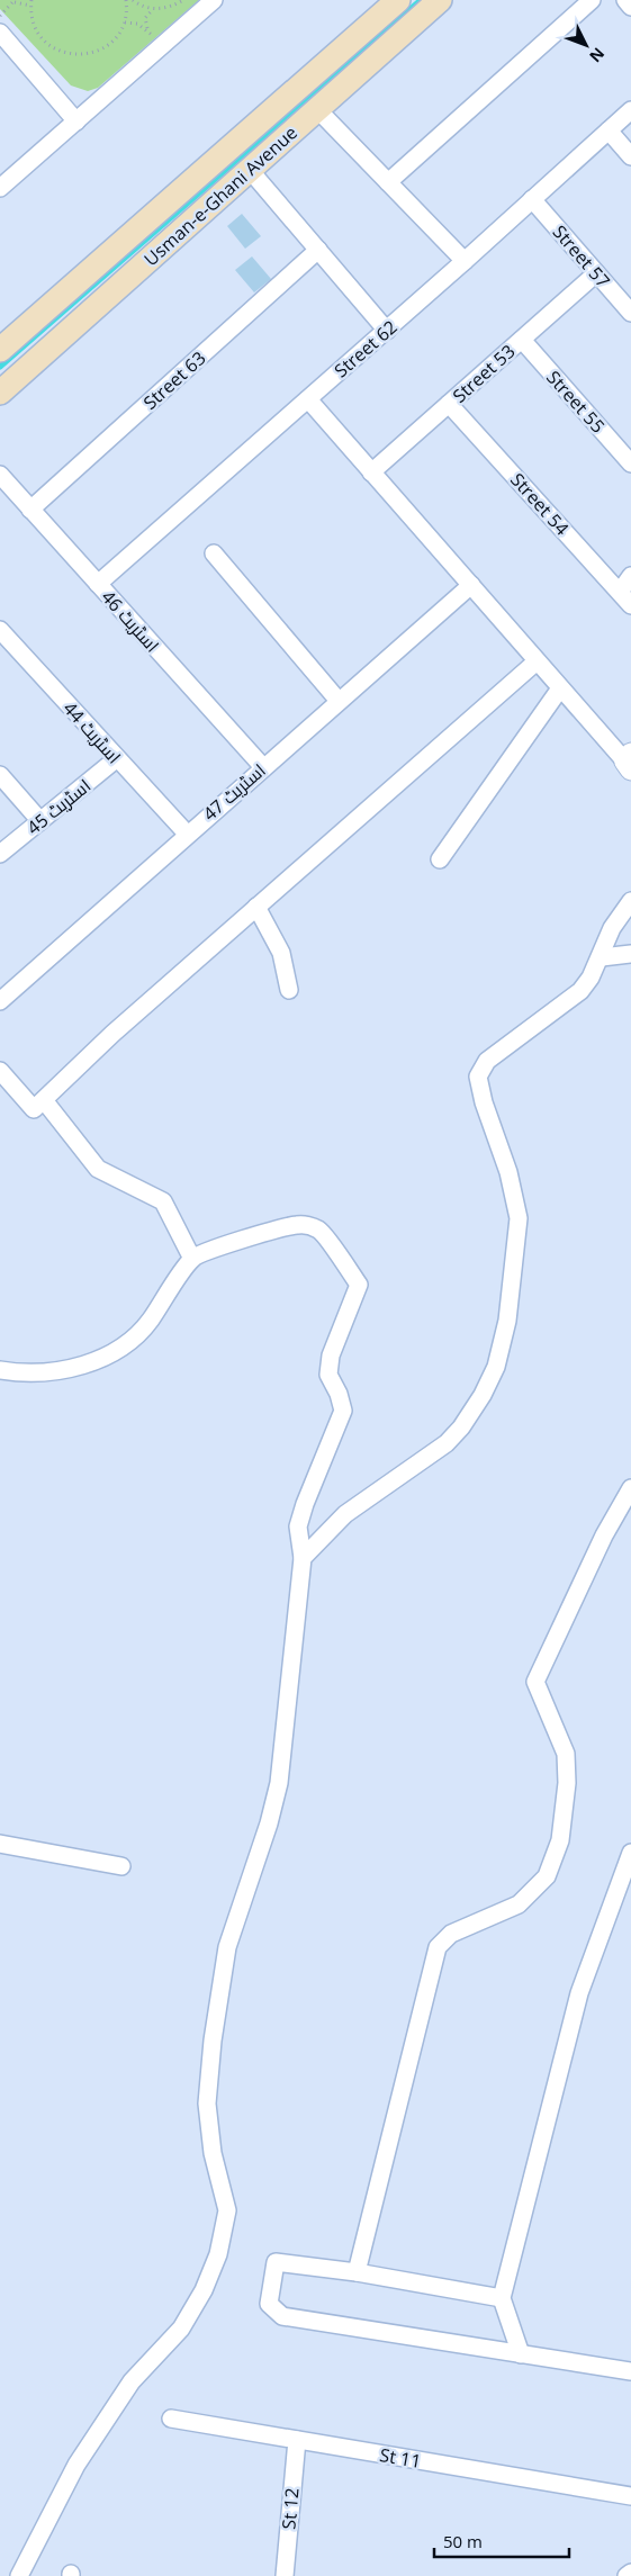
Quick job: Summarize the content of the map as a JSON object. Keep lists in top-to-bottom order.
{
  "streets": {
    "main road": ["Usman-e-Ghani Avenue"],
    "street": [
      "Street 57",
      "Street 62",
      "Street 53",
      "Street 63",
      "Street 55",
      "Street 54",
      "اسٹریٹ 46",
      "اسٹریٹ 44",
      "اسٹریٹ 47",
      "اسٹریٹ 45",
      "St 11",
      "St 12"
    ]
  },
  "crossings": [
    ["Street 57", "Street 62"],
    ["Street 57", "Street 53"],
    ["Street 62", "اسٹریٹ 46"],
    ["Street 53", "Street 55"],
    ["Street 53", "Street 54"],
    ["Street 63", "اسٹریٹ 46"],
    ["اسٹریٹ 46", "اسٹریٹ 47"],
    ["اسٹریٹ 44", "اسٹریٹ 47"],
    ["اسٹریٹ 44", "اسٹریٹ 45"],
    ["St 11", "St 12"]
  ],
  "scale_bar": "50 m",
  "north": "bottom right"
}
